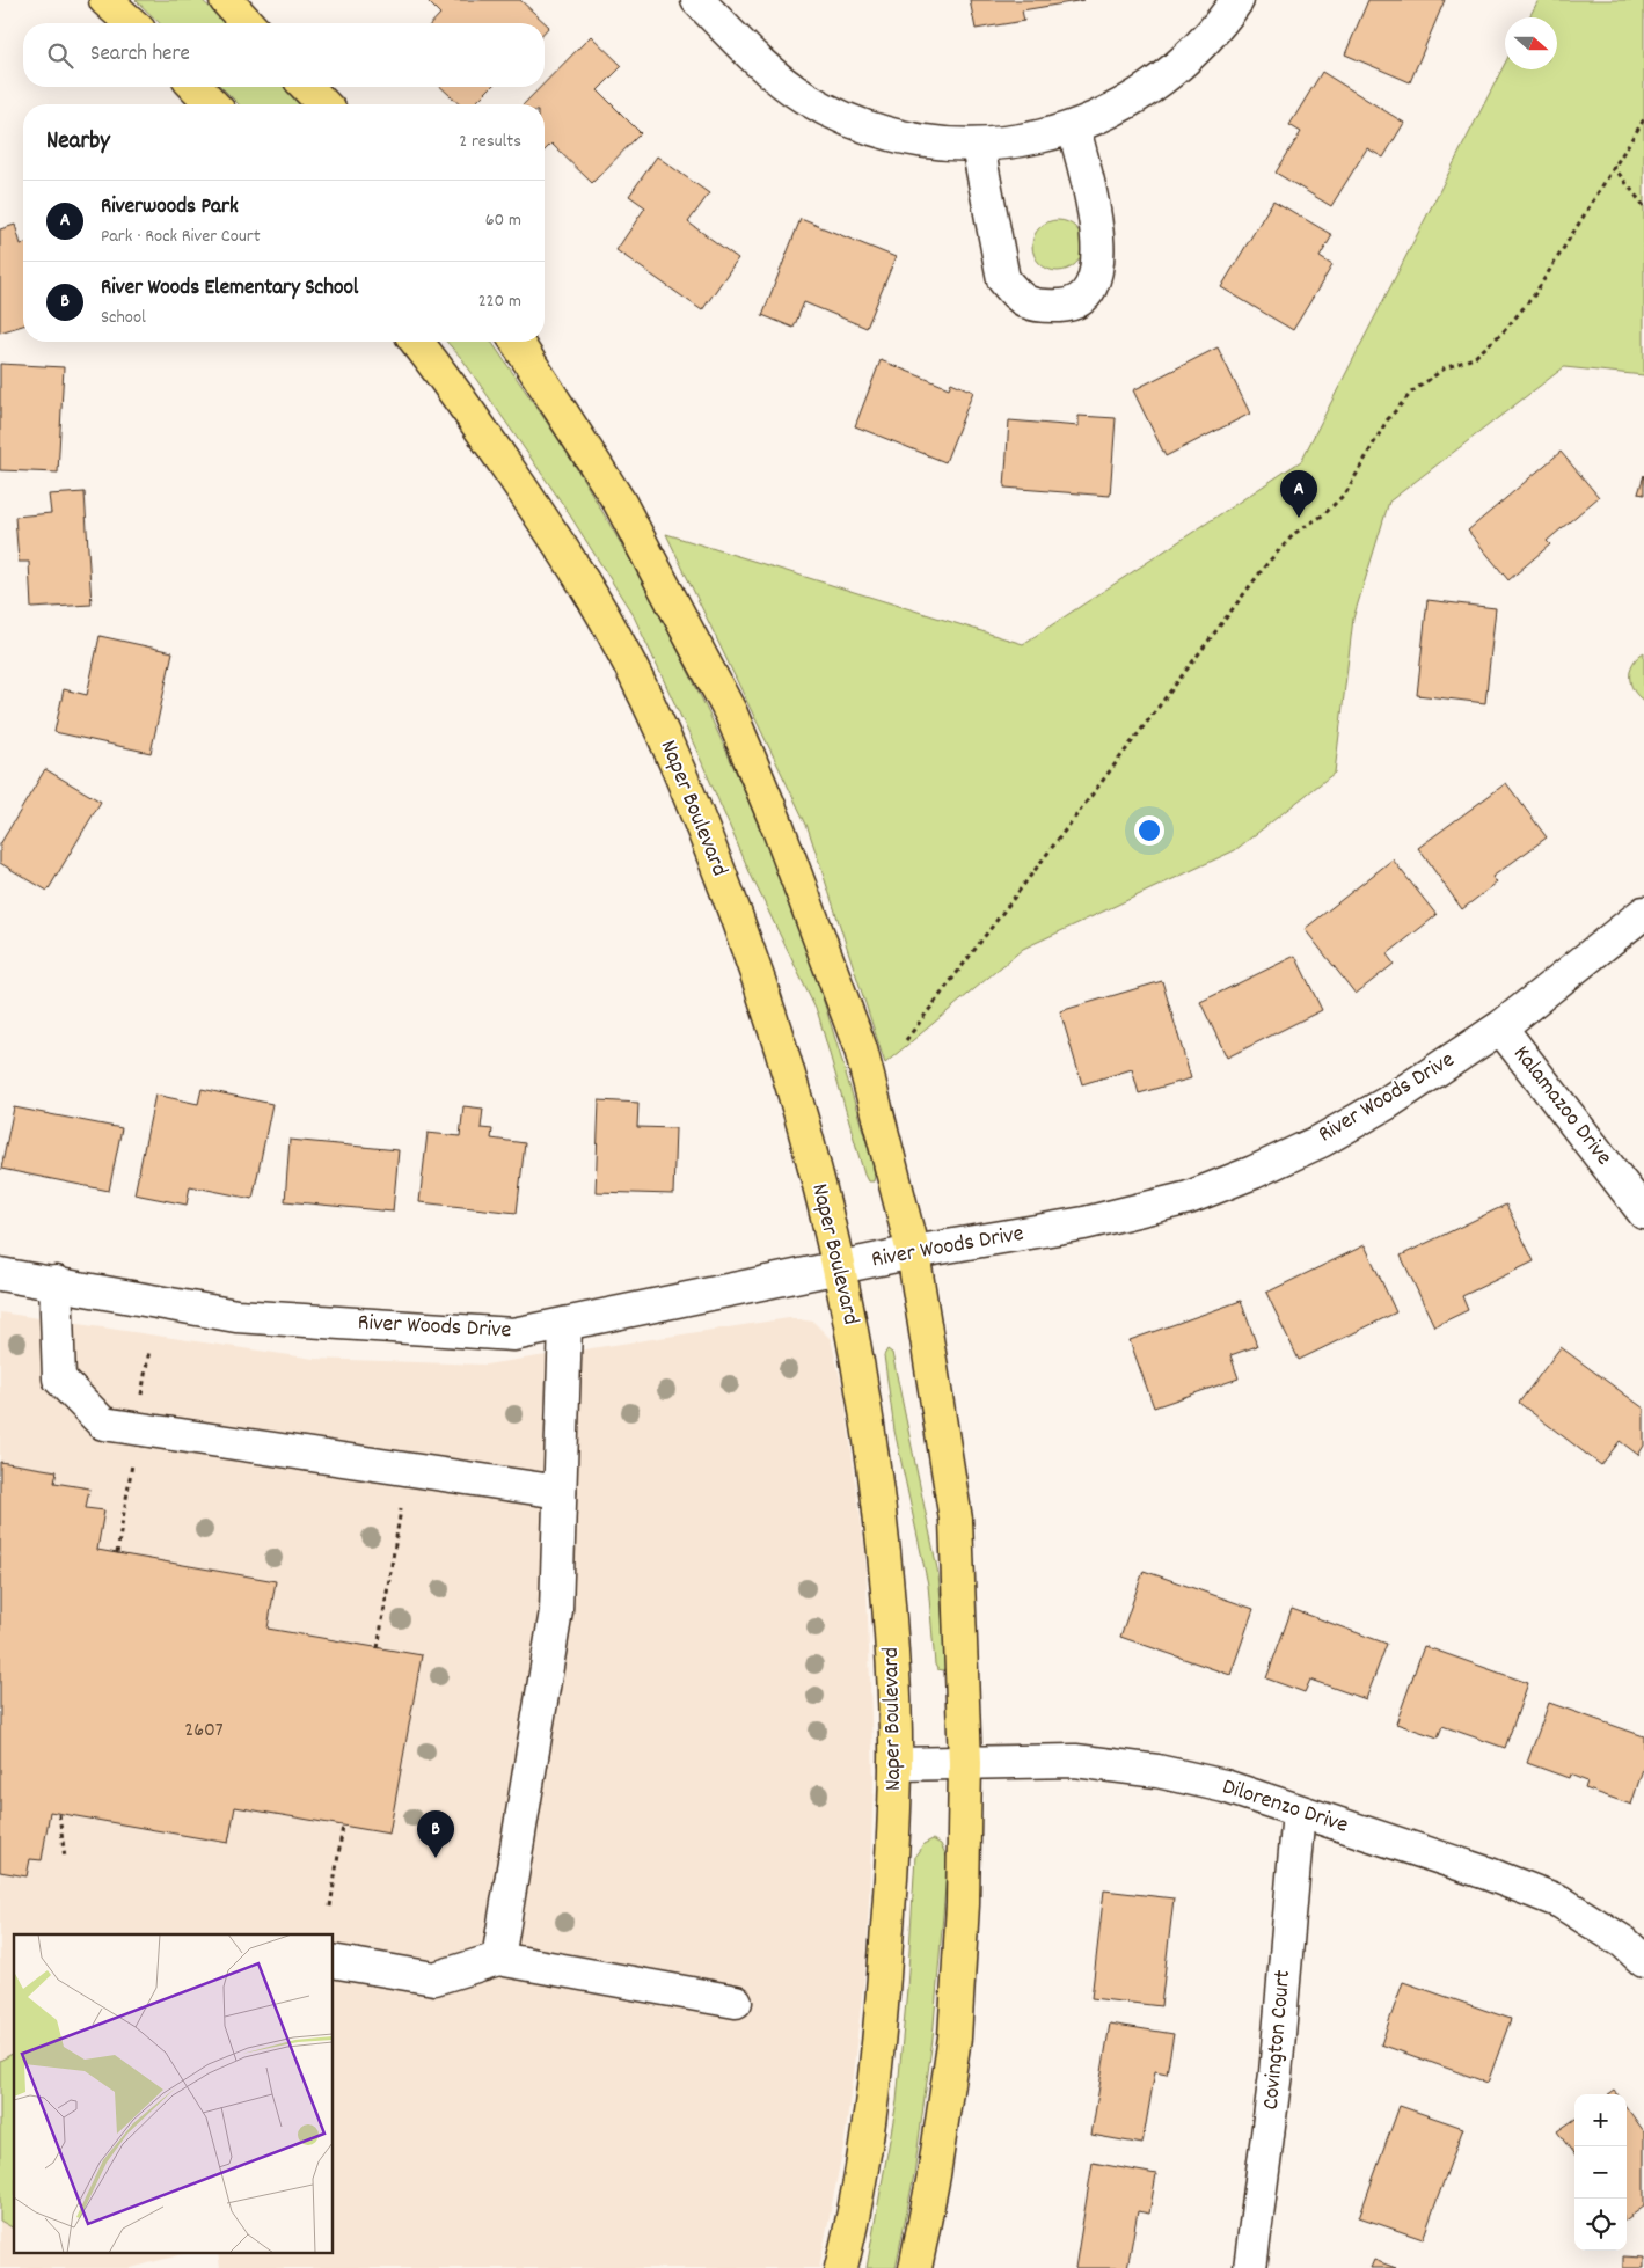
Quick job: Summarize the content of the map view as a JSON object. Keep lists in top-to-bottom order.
{
  "streets": {
    "main road": ["Naper Boulevard"],
    "street": [
      "River Woods Drive",
      "Kalamazoo Drive",
      "Dilorenzo Drive",
      "Covington Court"
    ]
  },
  "crossings": [
    ["Naper Boulevard", "River Woods Drive"],
    ["Naper Boulevard", "Dilorenzo Drive"],
    ["River Woods Drive", "Kalamazoo Drive"],
    ["Dilorenzo Drive", "Covington Court"]
  ],
  "house_numbers": ["2607"],
  "north": "right",
  "page": {
    "search": "Search here",
    "heading": ["Nearby", "2 results"],
    "list": [
      {
        "mark": "A",
        "name": "Riverwoods Park",
        "note": "Park · Rock River Court",
        "value": "60 m"
      },
      {
        "mark": "B",
        "name": "River Woods Elementary School",
        "note": "School",
        "value": "220 m"
      }
    ],
    "pins": ["A", "B"],
    "map_buttons": ["+", "−"]
  }
}
